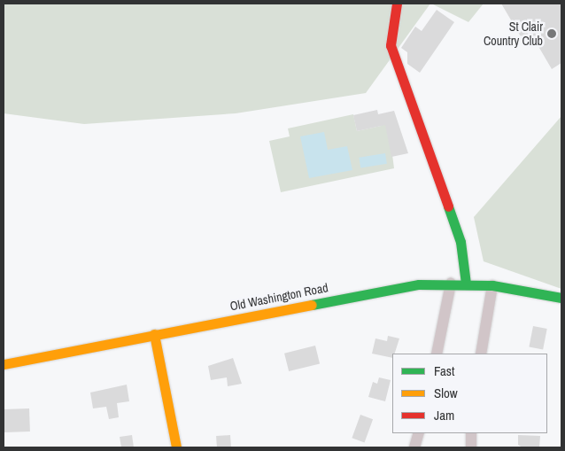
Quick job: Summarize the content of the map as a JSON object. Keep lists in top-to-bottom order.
{
  "streets": {
    "street": ["Old Washington Road"]
  },
  "places": ["St Clair Country Club"],
  "legend": ["Fast", "Slow", "Jam"]
}
